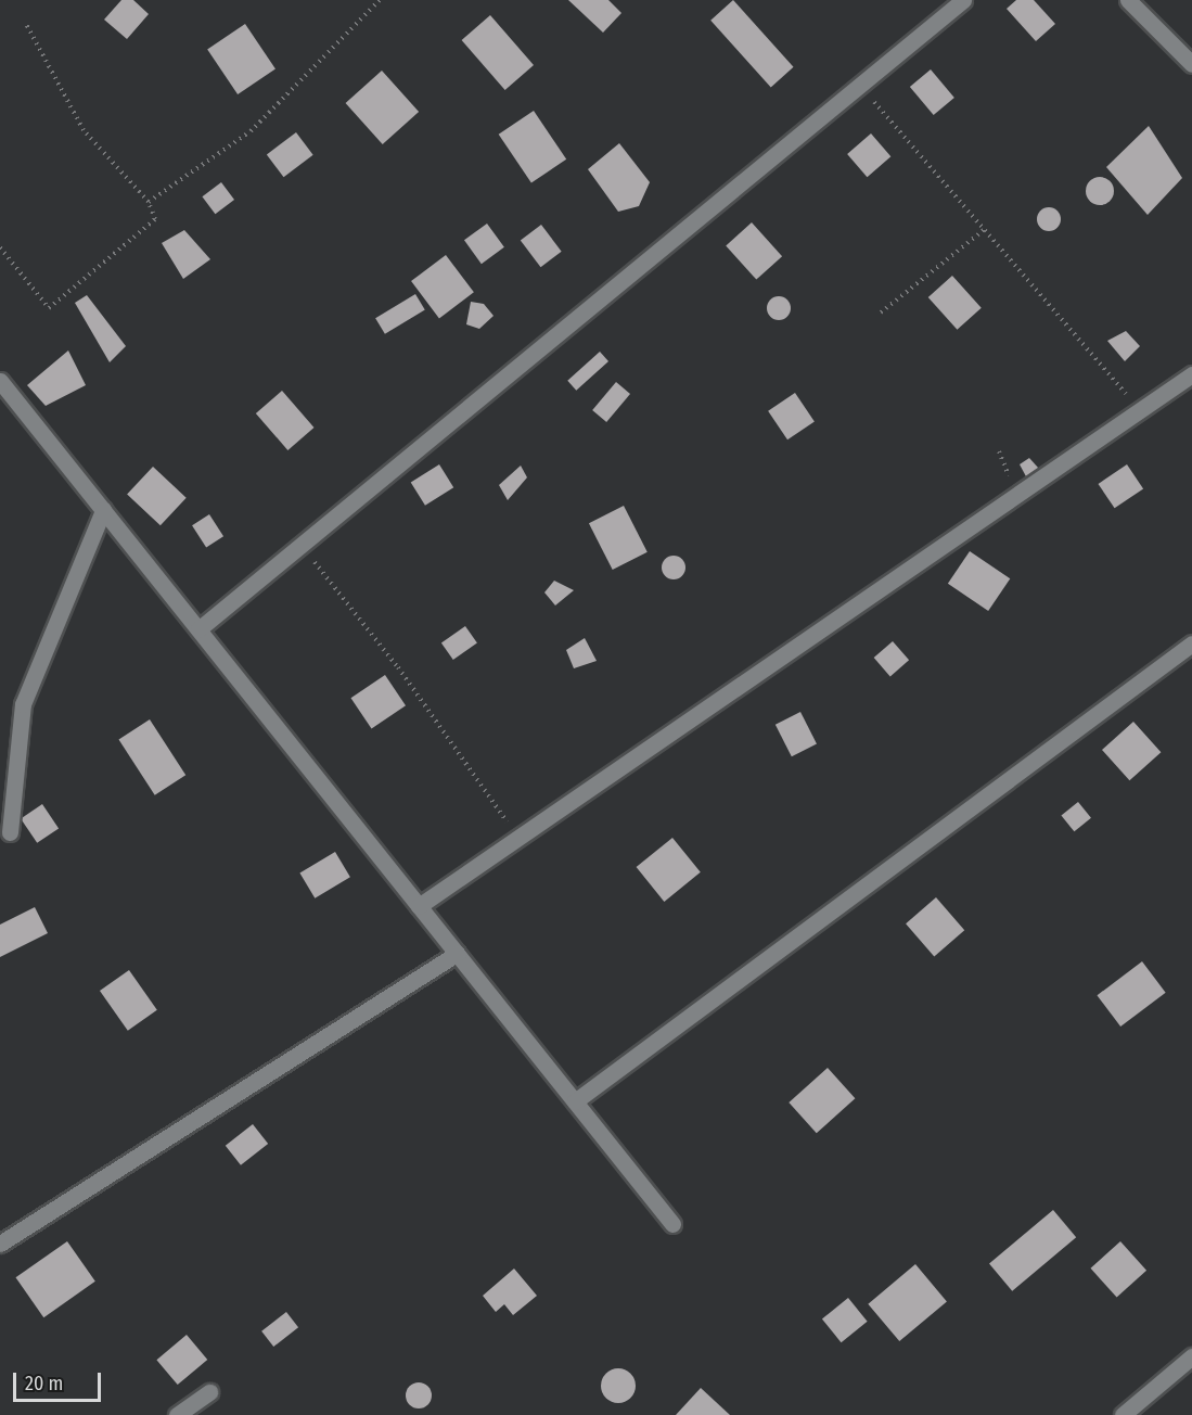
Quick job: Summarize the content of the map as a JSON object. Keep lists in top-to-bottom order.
{
  "scale_bar": "20 m"
}
